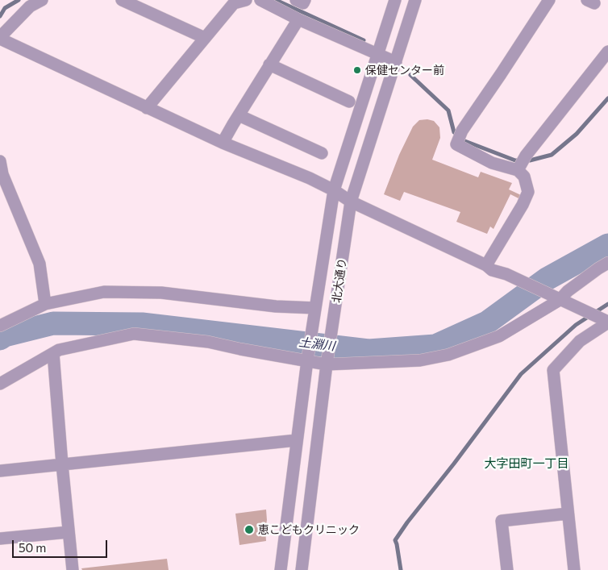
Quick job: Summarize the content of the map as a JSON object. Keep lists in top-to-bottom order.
{
  "streets": {
    "street": ["北大通り"]
  },
  "districts": ["大字田町一丁目"],
  "water": ["土淵川"],
  "places": ["保健センター前", "恵こどもクリニック"],
  "scale_bar": "50 m"
}
